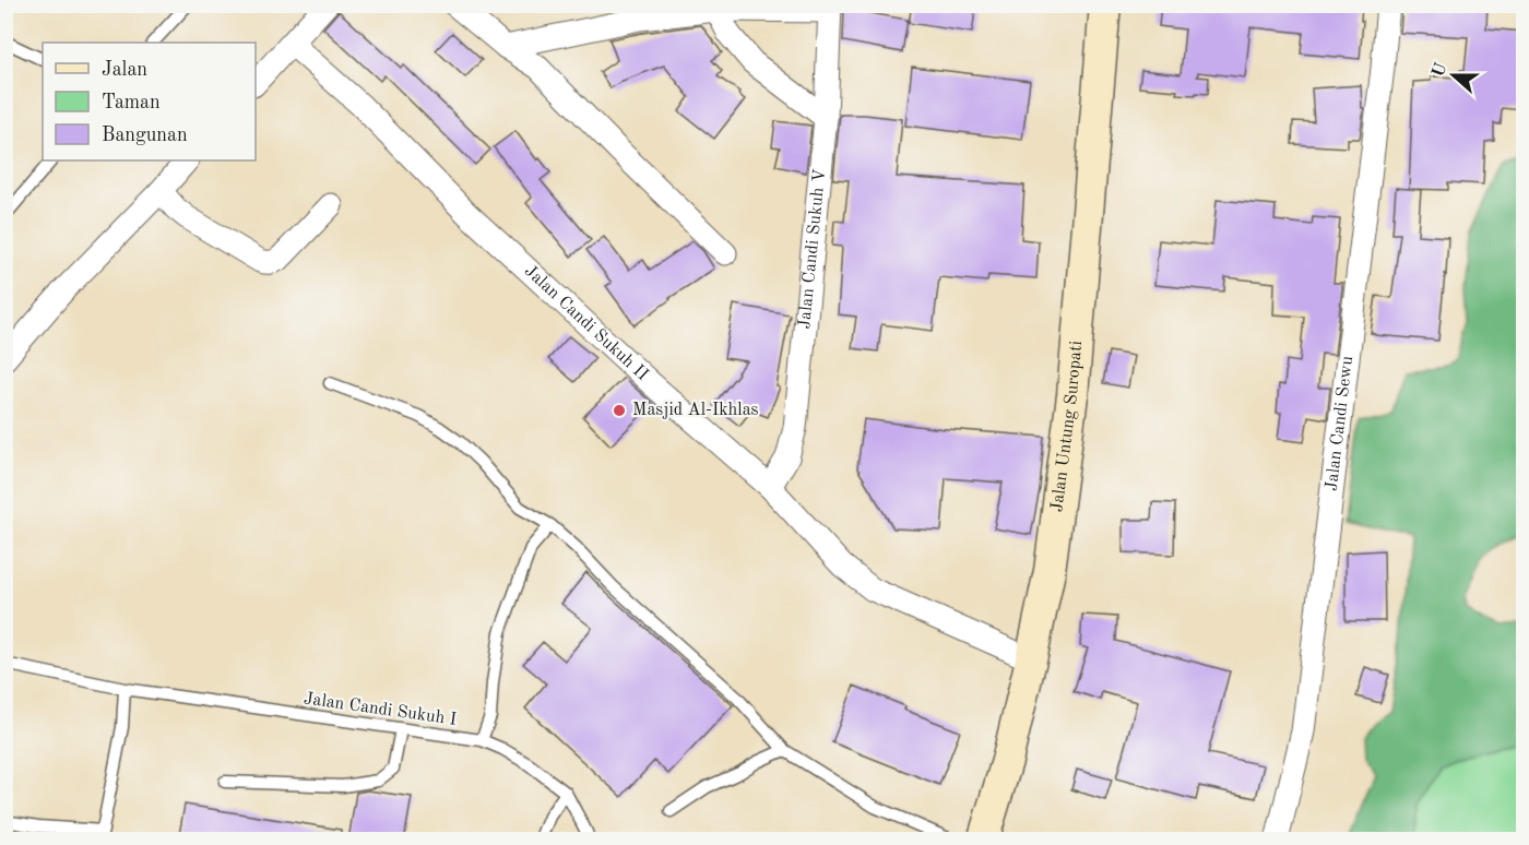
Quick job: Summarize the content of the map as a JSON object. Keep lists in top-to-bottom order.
{
  "streets": {
    "main road": ["Jalan Untung Suropati"],
    "street": ["Jalan Candi Sukuh V", "Jalan Candi Sukuh II", "Jalan Candi Sewu"],
    "lane": ["Jalan Candi Sukuh I"]
  },
  "crossings": [
    ["Jalan Candi Sukuh V", "Jalan Candi Sukuh II"],
    ["Jalan Candi Sukuh II", "Jalan Untung Suropati"]
  ],
  "places": ["Masjid Al-Ikhlas"],
  "legend": ["Jalan", "Taman", "Bangunan"],
  "north": "left"
}
